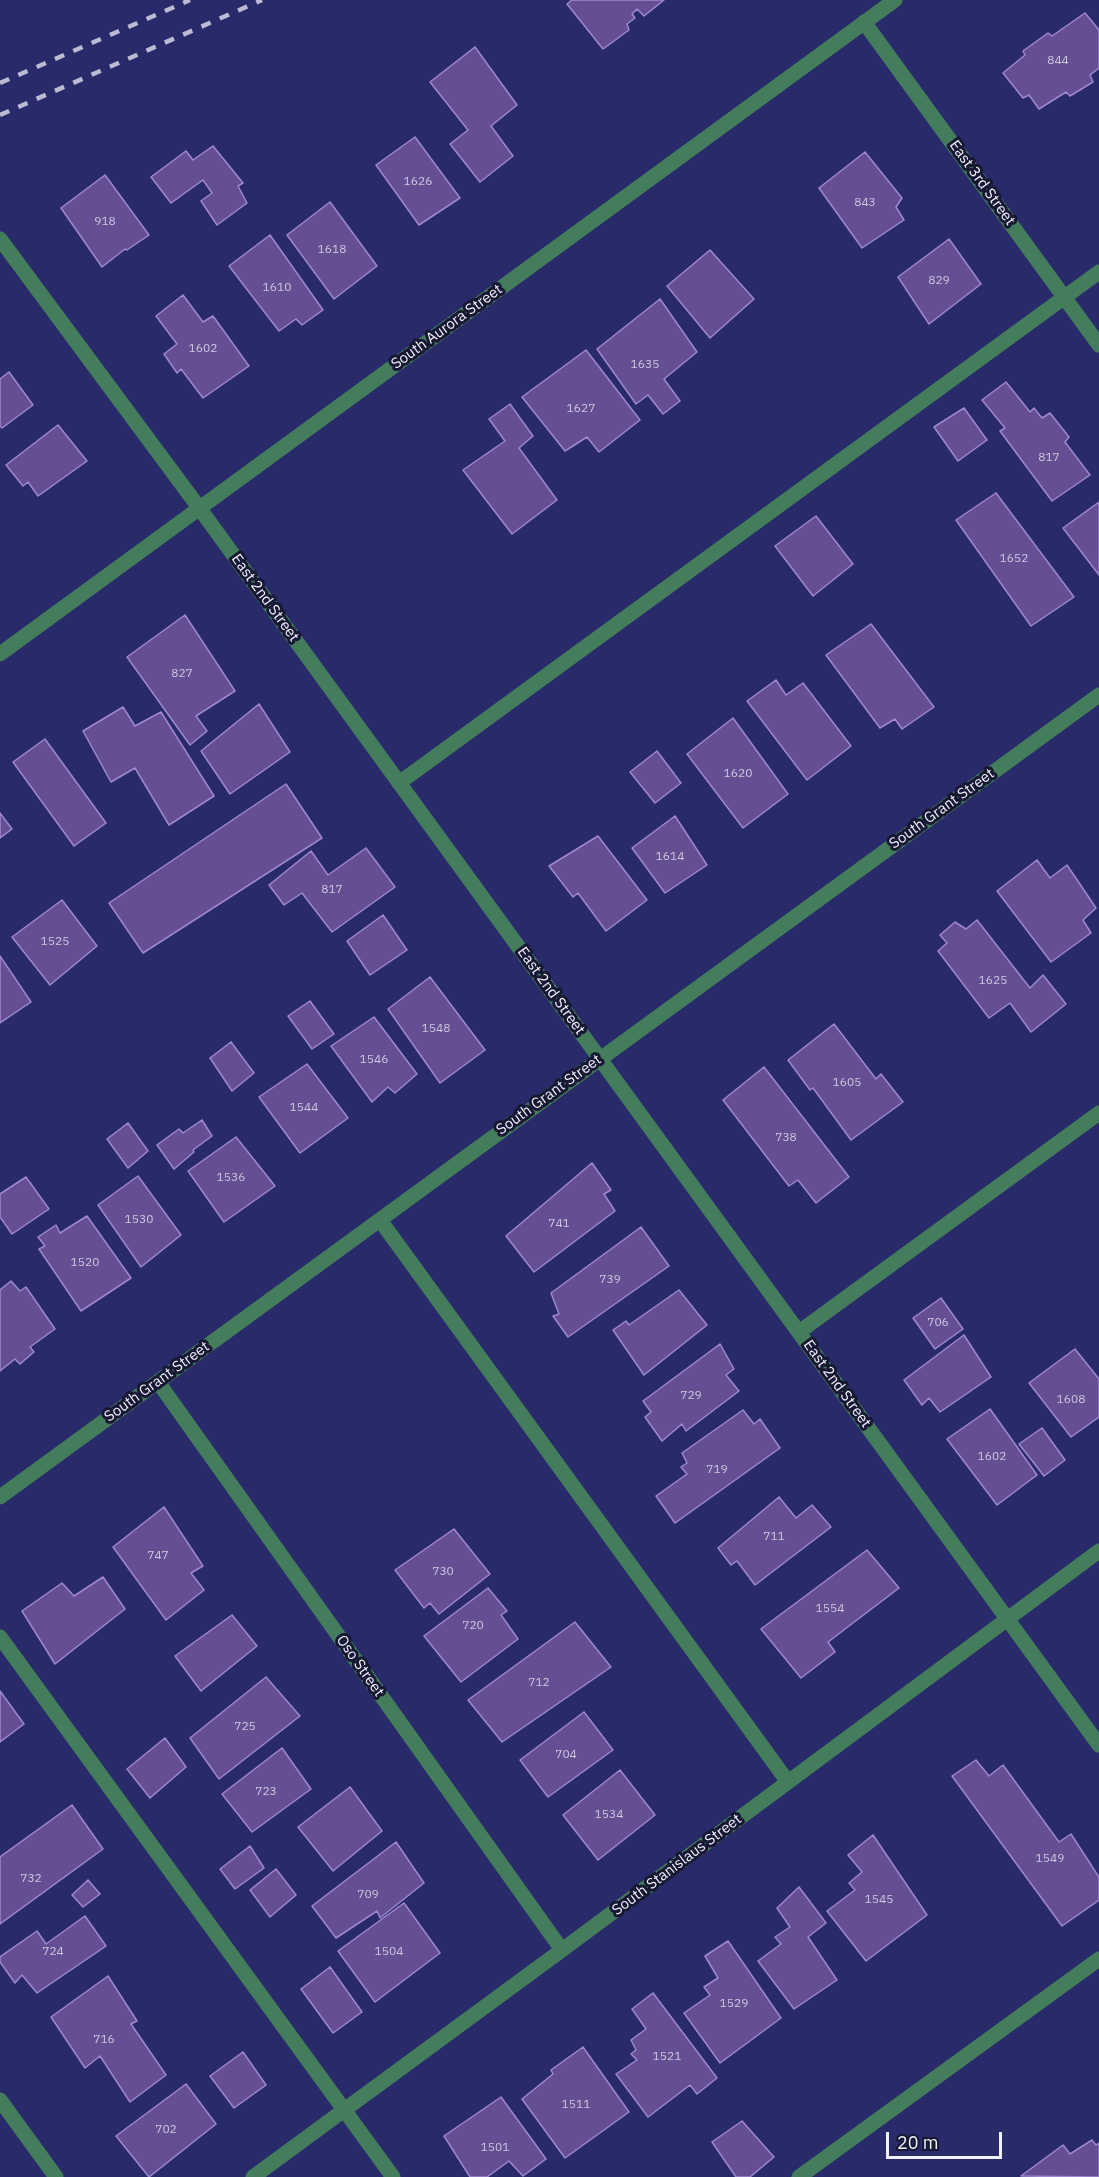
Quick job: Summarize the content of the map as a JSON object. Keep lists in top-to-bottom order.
{
  "streets": {
    "street": [
      "East 3rd Street",
      "South Aurora Street",
      "East 2nd Street",
      "South Grant Street",
      "Oso Street",
      "South Stanislaus Street"
    ]
  },
  "crossings": [
    ["East 3rd Street", "South Aurora Street"],
    ["South Aurora Street", "East 2nd Street"],
    ["East 2nd Street", "South Grant Street"],
    ["East 2nd Street", "South Stanislaus Street"],
    ["South Grant Street", "Oso Street"],
    ["Oso Street", "South Stanislaus Street"]
  ],
  "house_numbers": [
    "844",
    "1626",
    "843",
    "918",
    "1618",
    "829",
    "1610",
    "1602",
    "1635",
    "1627",
    "817",
    "1652",
    "827",
    "1620",
    "1614",
    "817",
    "1525",
    "1625",
    "1548",
    "1546",
    "1605",
    "1544",
    "738",
    "1536",
    "1530",
    "741",
    "1520",
    "739",
    "706",
    "729",
    "1608",
    "1602",
    "719",
    "711",
    "747",
    "730",
    "1554",
    "720",
    "712",
    "725",
    "704",
    "723",
    "1534",
    "1549",
    "732",
    "709",
    "1545",
    "724",
    "1504",
    "1529",
    "716",
    "1521",
    "1511",
    "702",
    "1501"
  ],
  "scale_bar": "20 m"
}
